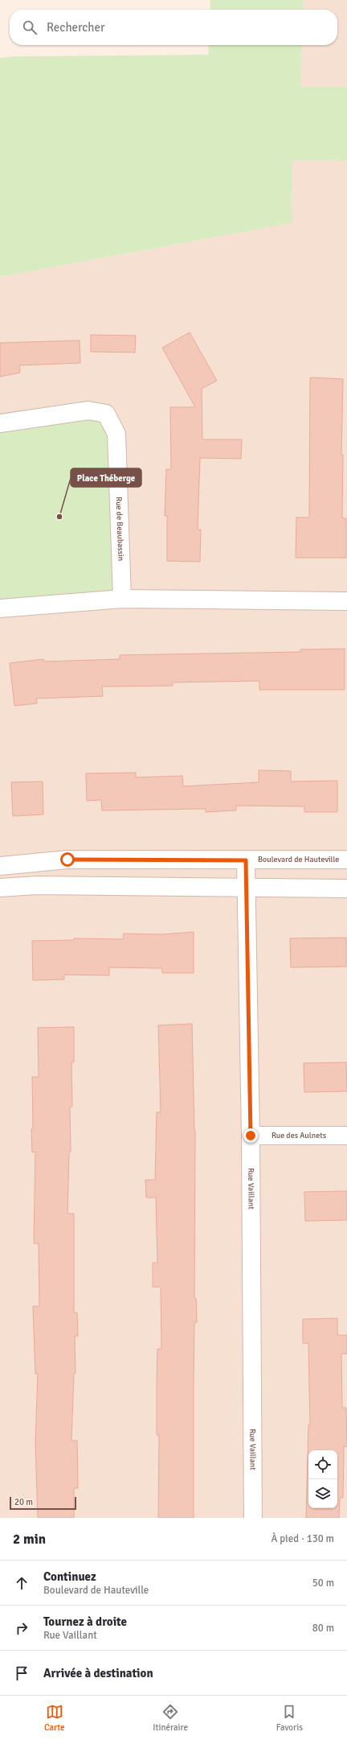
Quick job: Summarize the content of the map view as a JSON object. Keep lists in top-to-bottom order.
{
  "streets": {
    "street": [
      "Rue de Beaubassin",
      "Boulevard de Hauteville",
      "Rue des Aulnets",
      "Rue Vaillant"
    ]
  },
  "crossings": [
    ["Boulevard de Hauteville", "Rue Vaillant"],
    ["Rue des Aulnets", "Rue Vaillant"]
  ],
  "places": ["Place Théberge"],
  "scale_bar": "20 m",
  "page": {
    "search": "Rechercher",
    "scale": "20 m",
    "heading": ["2 min", "À pied · 130 m"],
    "list": [
      ["Continuez", "Boulevard de Hauteville", "50 m"],
      ["Tournez à droite", "Rue Vaillant", "80 m"],
      "Arrivée à destination"
    ],
    "nav": ["Carte", "Itinéraire", "Favoris"]
  }
}
